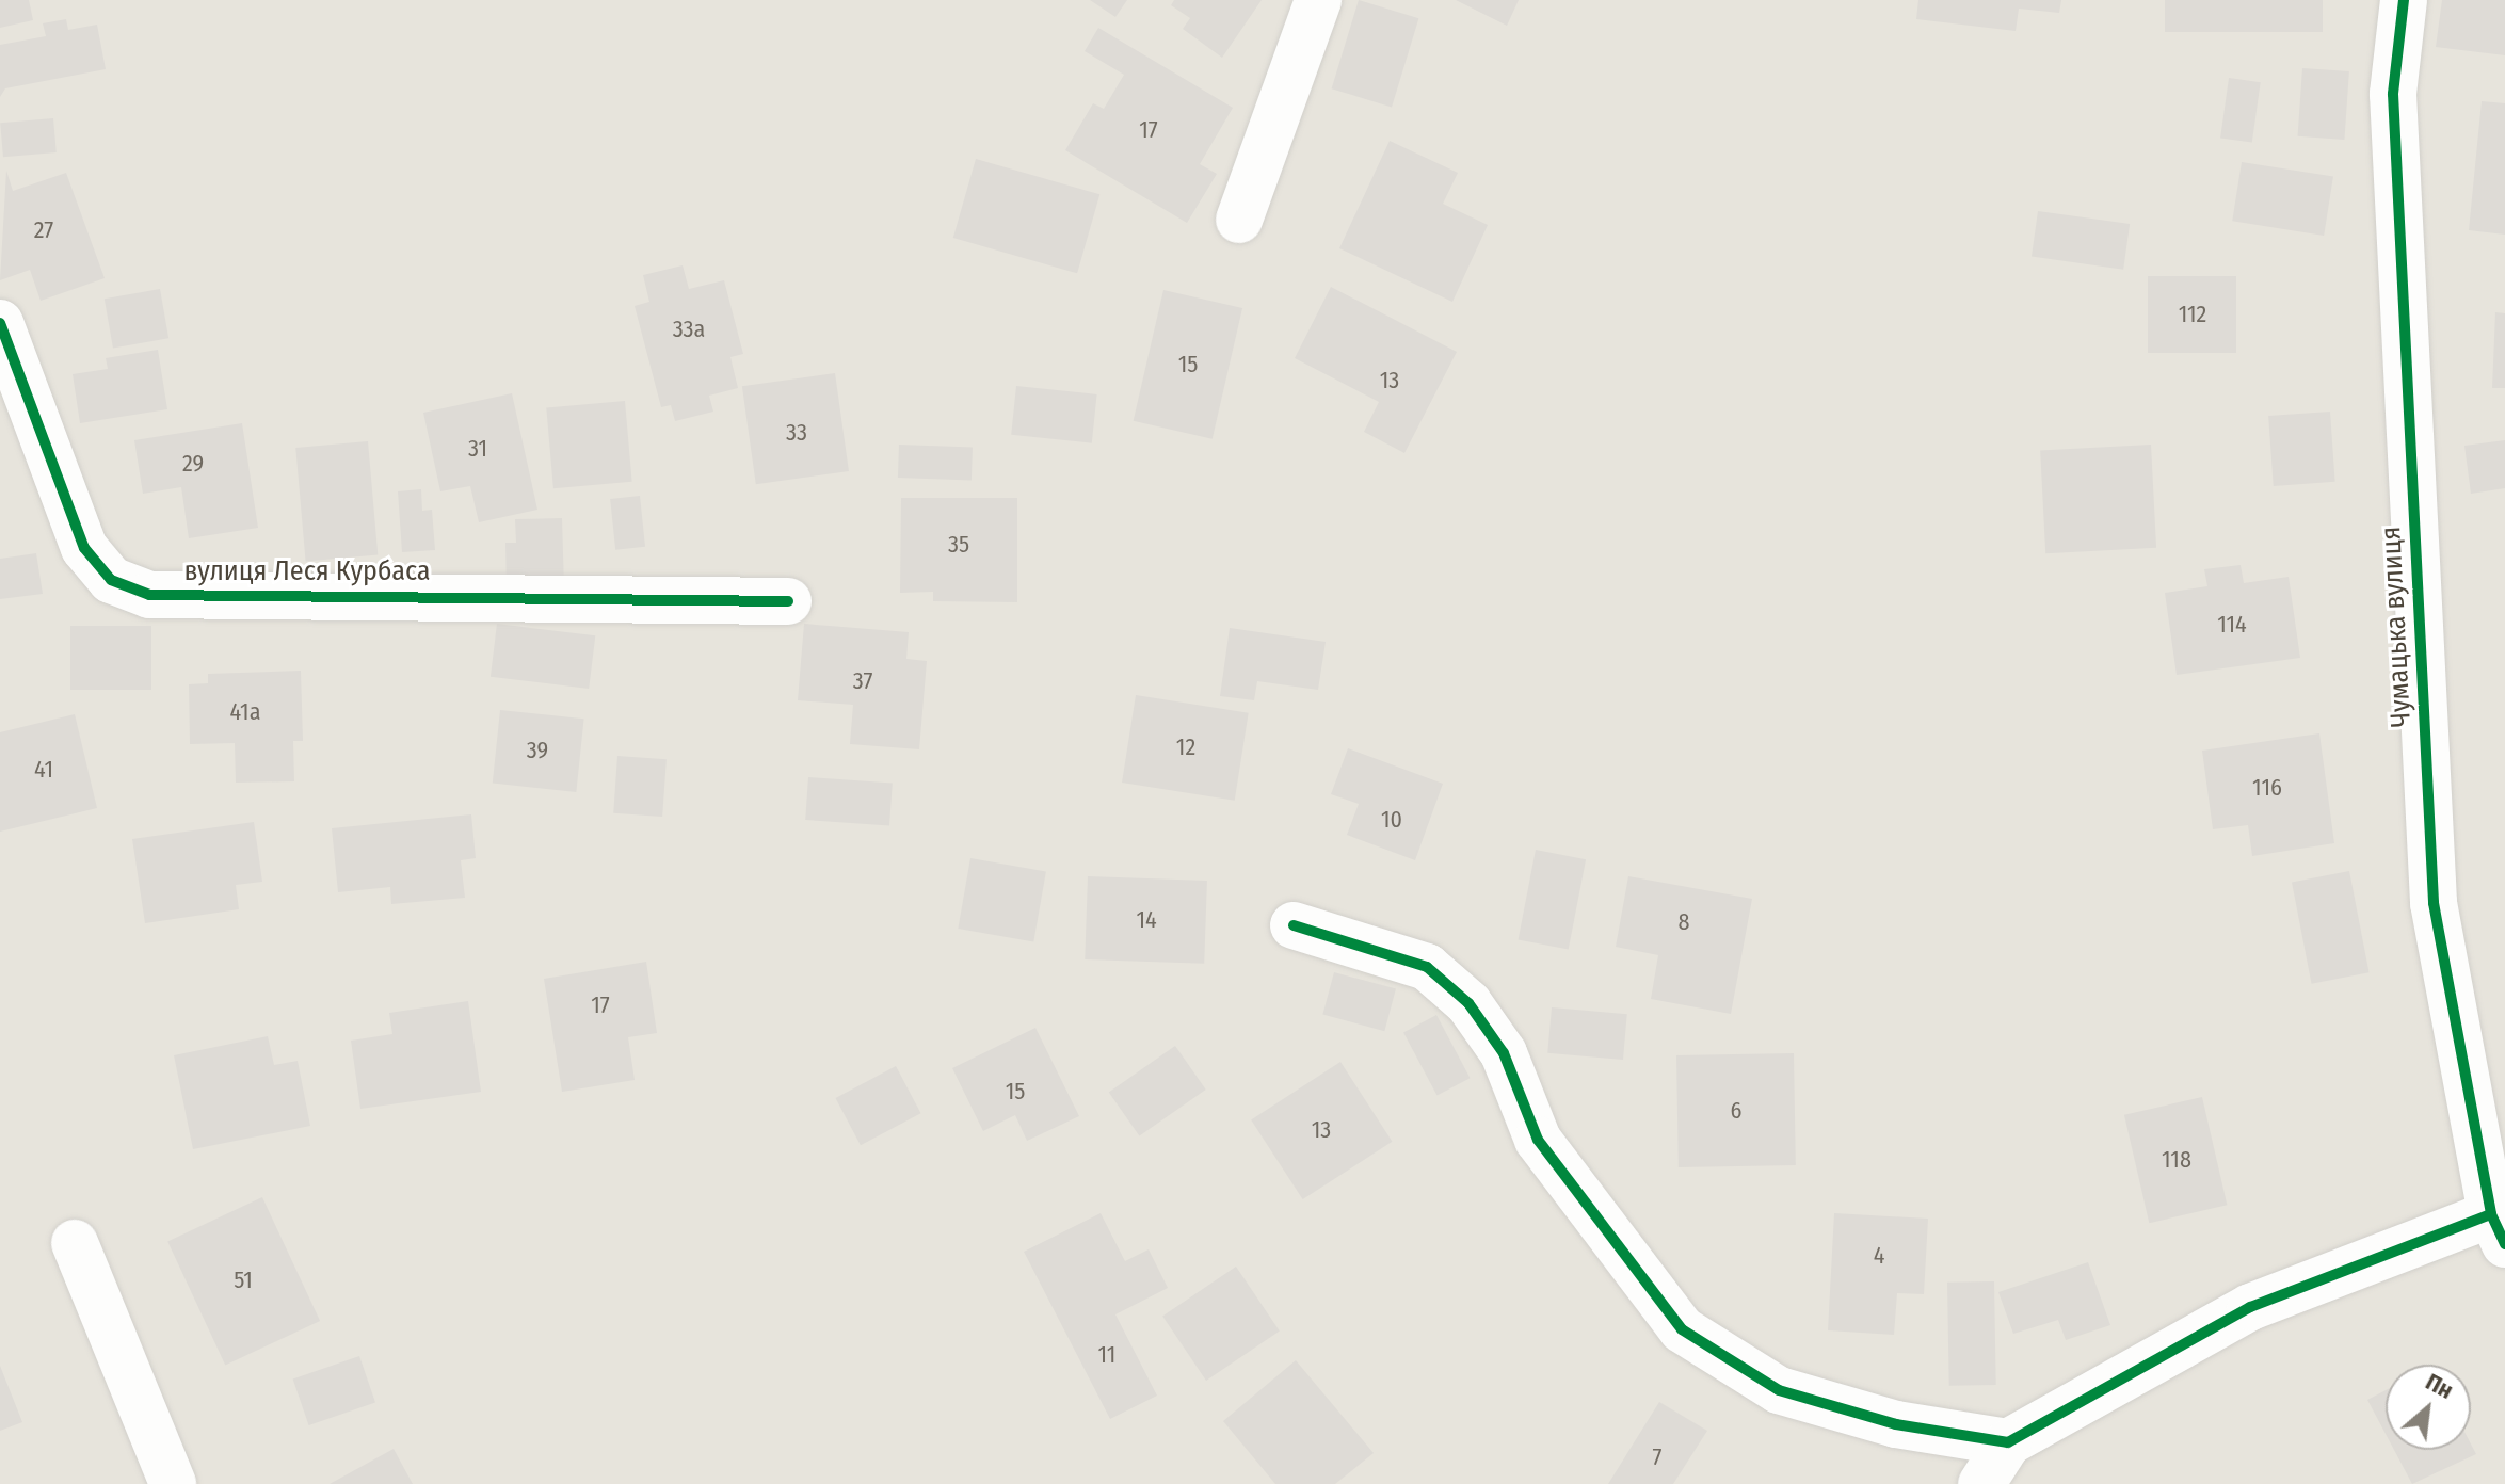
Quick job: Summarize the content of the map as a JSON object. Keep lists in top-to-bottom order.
{
  "streets": {
    "street": ["вулиця Леся Курбаса", "Чумацька вулиця"]
  },
  "house_numbers": [
    "17",
    "27",
    "112",
    "33а",
    "15",
    "13",
    "33",
    "31",
    "29",
    "35",
    "114",
    "37",
    "41а",
    "12",
    "39",
    "41",
    "116",
    "10",
    "14",
    "8",
    "17",
    "15",
    "6",
    "13",
    "118",
    "4",
    "51",
    "11",
    "7"
  ],
  "north": "top right"
}
